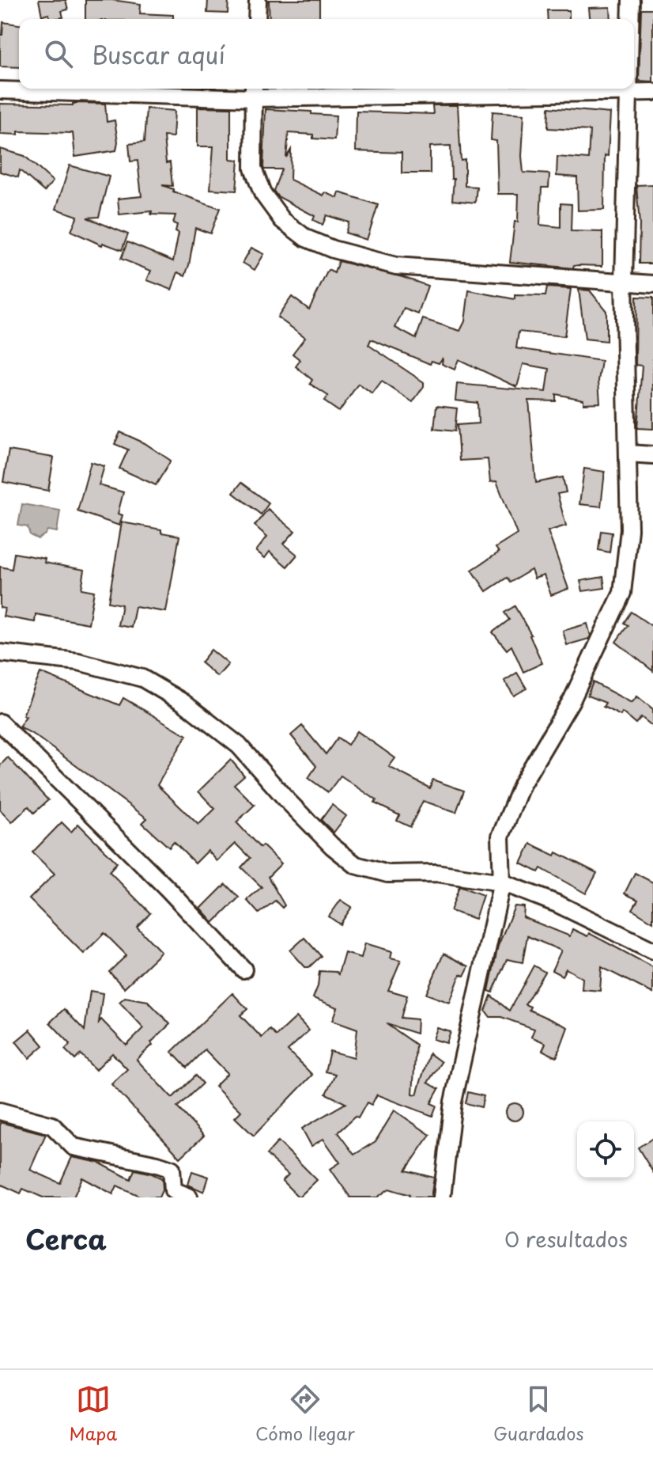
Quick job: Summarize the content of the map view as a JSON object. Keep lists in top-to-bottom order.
{
  "page": {
    "search": "Buscar aquí",
    "heading": ["Cerca", "0 resultados"],
    "nav": ["Mapa", "Cómo llegar", "Guardados"]
  }
}
